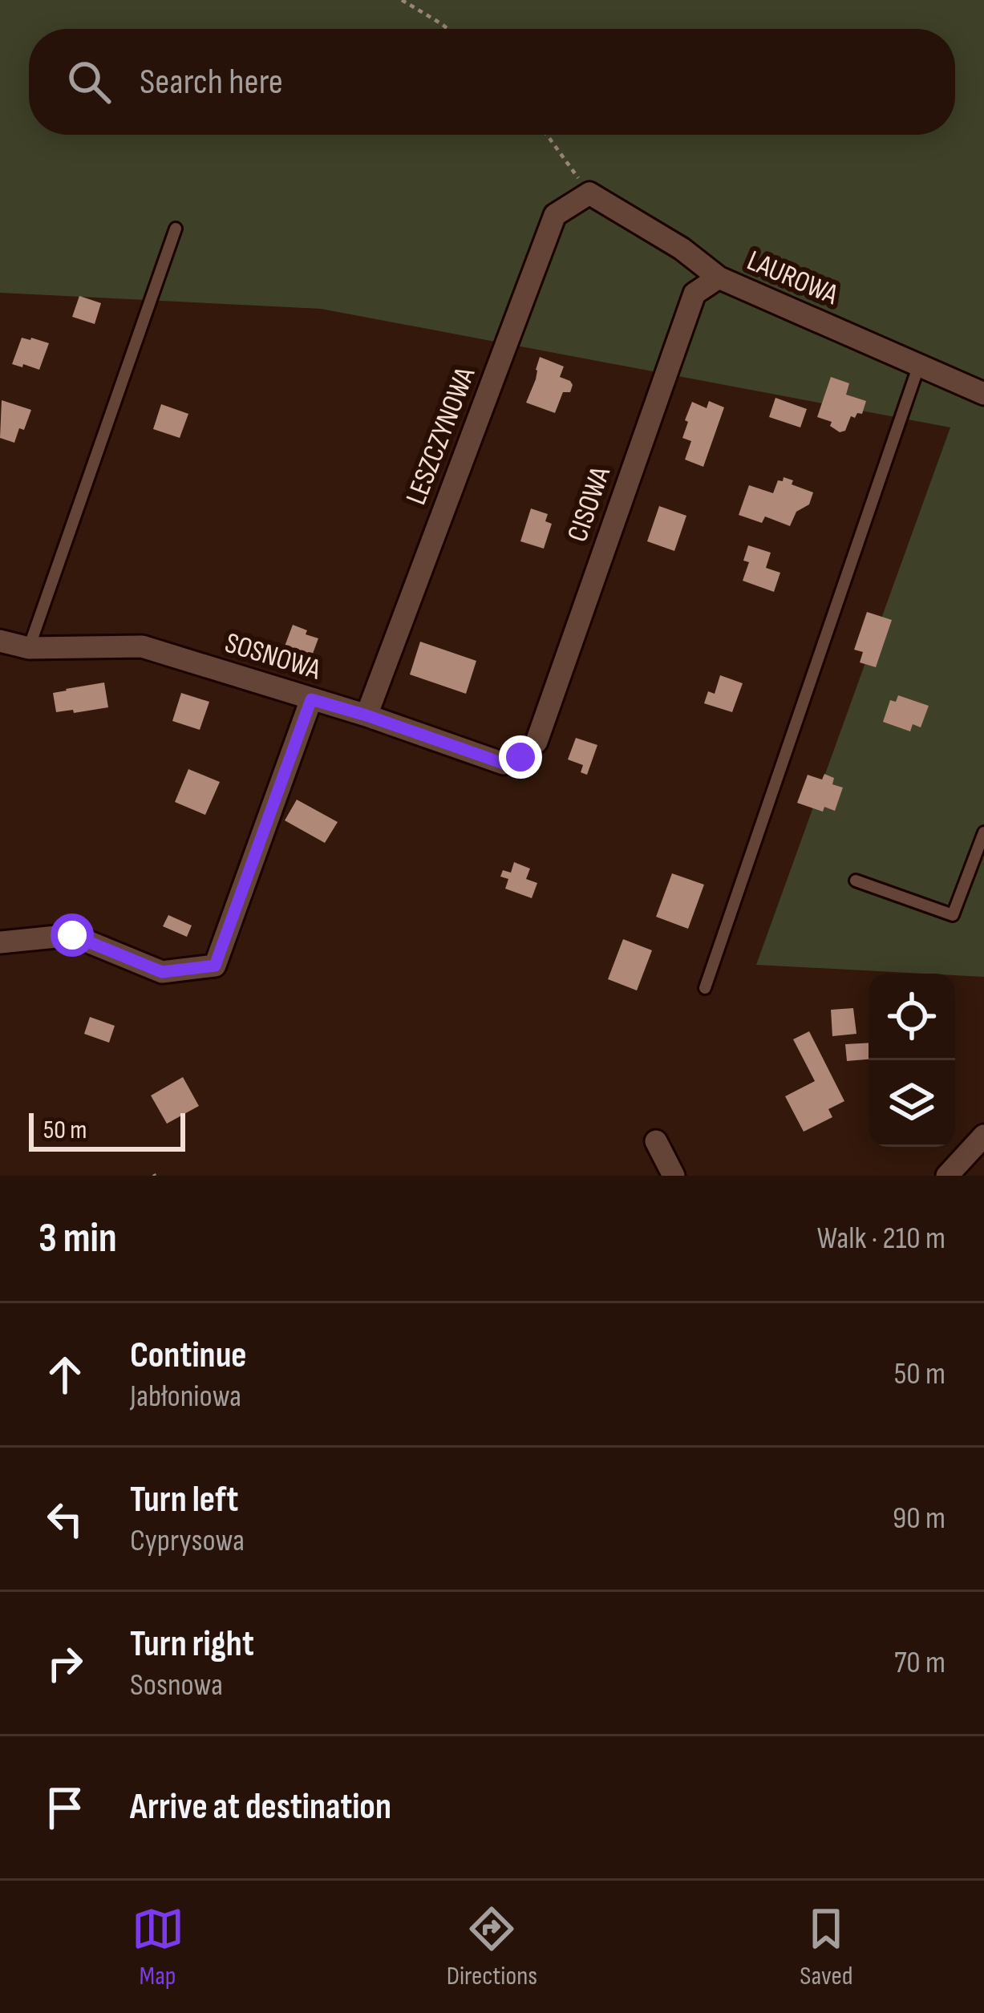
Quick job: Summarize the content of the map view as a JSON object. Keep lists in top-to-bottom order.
{
  "streets": {
    "street": [
      "LAUROWA",
      "LESZCZYNOWA",
      "CISOWA",
      "SOSNOWA"
    ]
  },
  "crossings": [
    ["LAUROWA", "LESZCZYNOWA"],
    ["LAUROWA", "CISOWA"],
    ["LESZCZYNOWA", "SOSNOWA"],
    ["CISOWA", "SOSNOWA"]
  ],
  "scale_bar": "50 m",
  "page": {
    "search": "Search here",
    "scale": "50 m",
    "heading": ["3 min", "Walk · 210 m"],
    "list": [
      ["Continue", "Jabłoniowa", "50 m"],
      ["Turn left", "Cyprysowa", "90 m"],
      ["Turn right", "Sosnowa", "70 m"],
      "Arrive at destination"
    ],
    "nav": ["Map", "Directions", "Saved"]
  }
}
